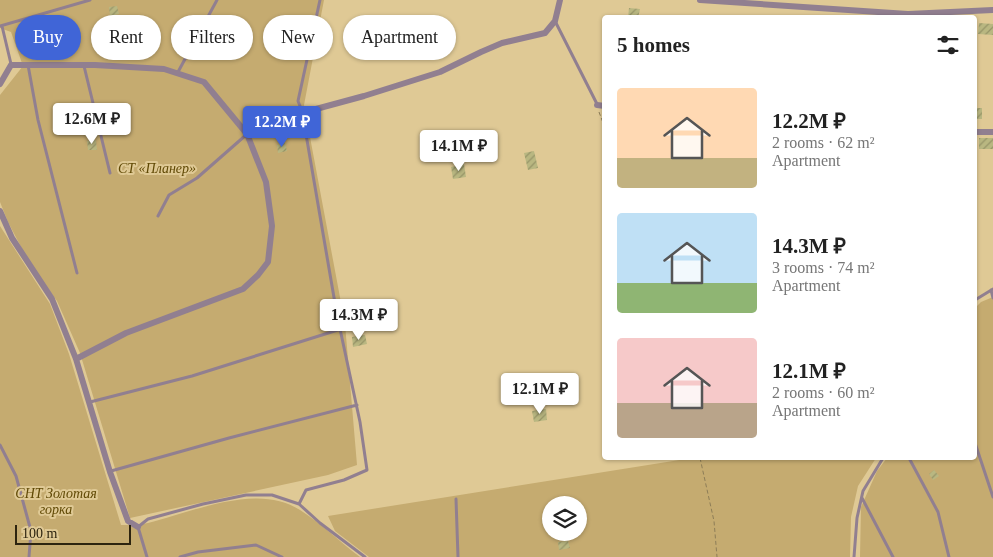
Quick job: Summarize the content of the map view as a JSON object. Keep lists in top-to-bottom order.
{
  "parks": ["СТ «Планер»", "СНТ Золотая горка"],
  "scale_bar": "100 m",
  "page": {
    "chip": [
      "Buy",
      "Rent",
      "Filters",
      "New",
      "Apartment"
    ],
    "heading": "5 homes",
    "list": [
      {
        "name": "12.2M ₽",
        "note": "2 rooms · 62 m² · Apartment"
      },
      {
        "name": "14.3M ₽",
        "note": "3 rooms · 74 m² · Apartment"
      },
      {
        "name": "12.1M ₽",
        "note": "2 rooms · 60 m² · Apartment"
      }
    ],
    "price": [
      "12.6M ₽",
      "12.2M ₽",
      "14.1M ₽",
      "14.3M ₽",
      "12.1M ₽"
    ],
    "scale": "100 m"
  }
}
